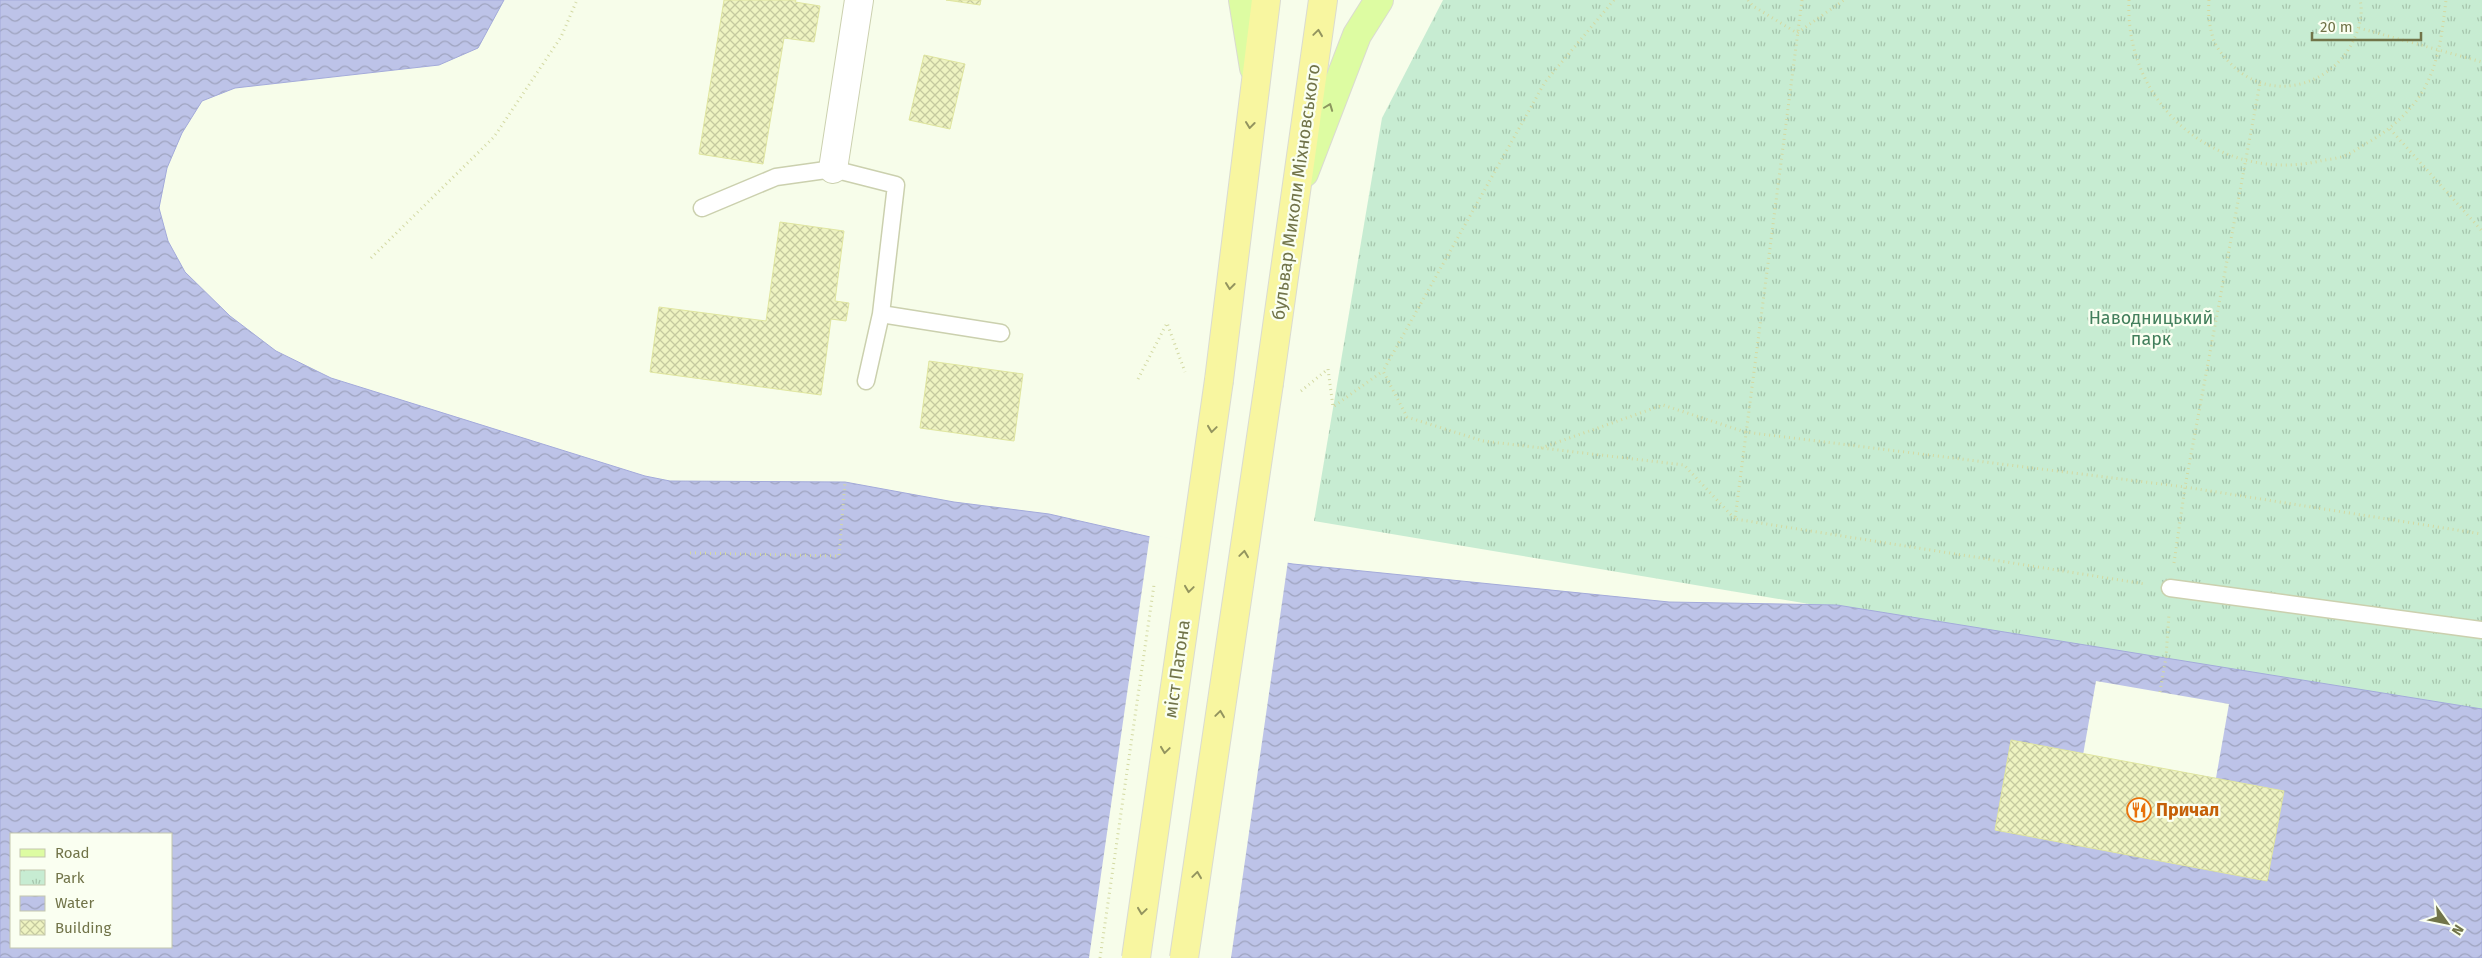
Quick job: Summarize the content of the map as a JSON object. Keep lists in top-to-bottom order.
{
  "streets": {
    "highway": ["бульвар Миколи Міхновського", "міст Патона"]
  },
  "one_way": ["бульвар Миколи Міхновського", "міст Патона"],
  "parks": ["Наводницький парк"],
  "places": {
    "restaurant": ["Причал"]
  },
  "legend": [
    "Road",
    "Park",
    "Water",
    "Building"
  ],
  "scale_bar": "20 m",
  "north": "bottom right"
}
